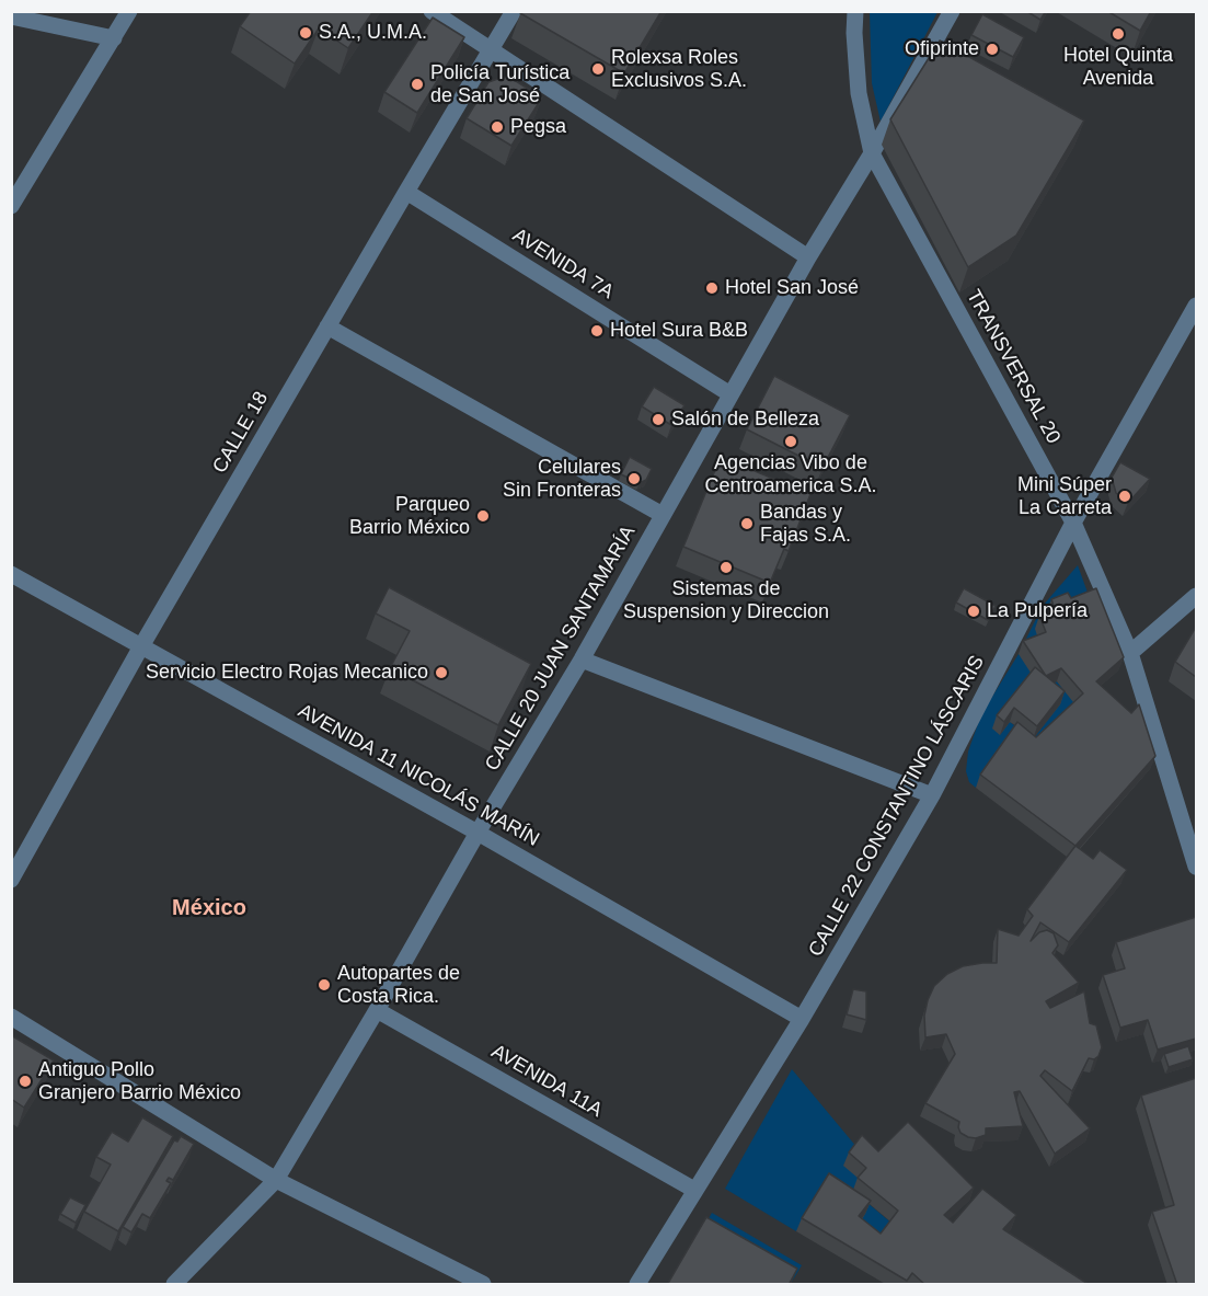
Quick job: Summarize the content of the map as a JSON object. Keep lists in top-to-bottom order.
{
  "streets": {
    "street": [
      "AVENIDA 7A",
      "TRANSVERSAL 20",
      "CALLE 18",
      "CALLE 20 JUAN SANTAMARÍA",
      "AVENIDA 11 NICOLÁS MARÍN",
      "CALLE 22 CONSTANTINO LÁSCARIS",
      "AVENIDA 11A"
    ]
  },
  "crossings": [
    ["AVENIDA 7A", "CALLE 18"],
    ["AVENIDA 7A", "CALLE 20 JUAN SANTAMARÍA"],
    ["TRANSVERSAL 20", "CALLE 20 JUAN SANTAMARÍA"],
    ["TRANSVERSAL 20", "CALLE 22 CONSTANTINO LÁSCARIS"],
    ["CALLE 18", "AVENIDA 11 NICOLÁS MARÍN"],
    ["CALLE 20 JUAN SANTAMARÍA", "AVENIDA 11 NICOLÁS MARÍN"],
    ["CALLE 20 JUAN SANTAMARÍA", "AVENIDA 11A"],
    ["AVENIDA 11 NICOLÁS MARÍN", "CALLE 22 CONSTANTINO LÁSCARIS"],
    ["CALLE 22 CONSTANTINO LÁSCARIS", "AVENIDA 11A"]
  ],
  "districts": ["México"],
  "places": [
    "S.A., U.M.A.",
    "Hotel Quinta Avenida",
    "Ofiprinte",
    "Rolexsa Roles Exclusivos S.A.",
    "Policía Turística de San José",
    "Pegsa",
    "Hotel San José",
    "Hotel Sura B&B",
    "Salón de Belleza",
    "Agencias Vibo de Centroamerica S.A.",
    "Celulares Sin Fronteras",
    "Mini Súper La Carreta",
    "Parqueo Barrio México",
    "Bandas y Fajas S.A.",
    "Sistemas de Suspension y Direccion",
    "La Pulpería",
    "Servicio Electro Rojas Mecanico",
    "Autopartes de Costa Rica.",
    "Antiguo Pollo Granjero Barrio México"
  ]
}
